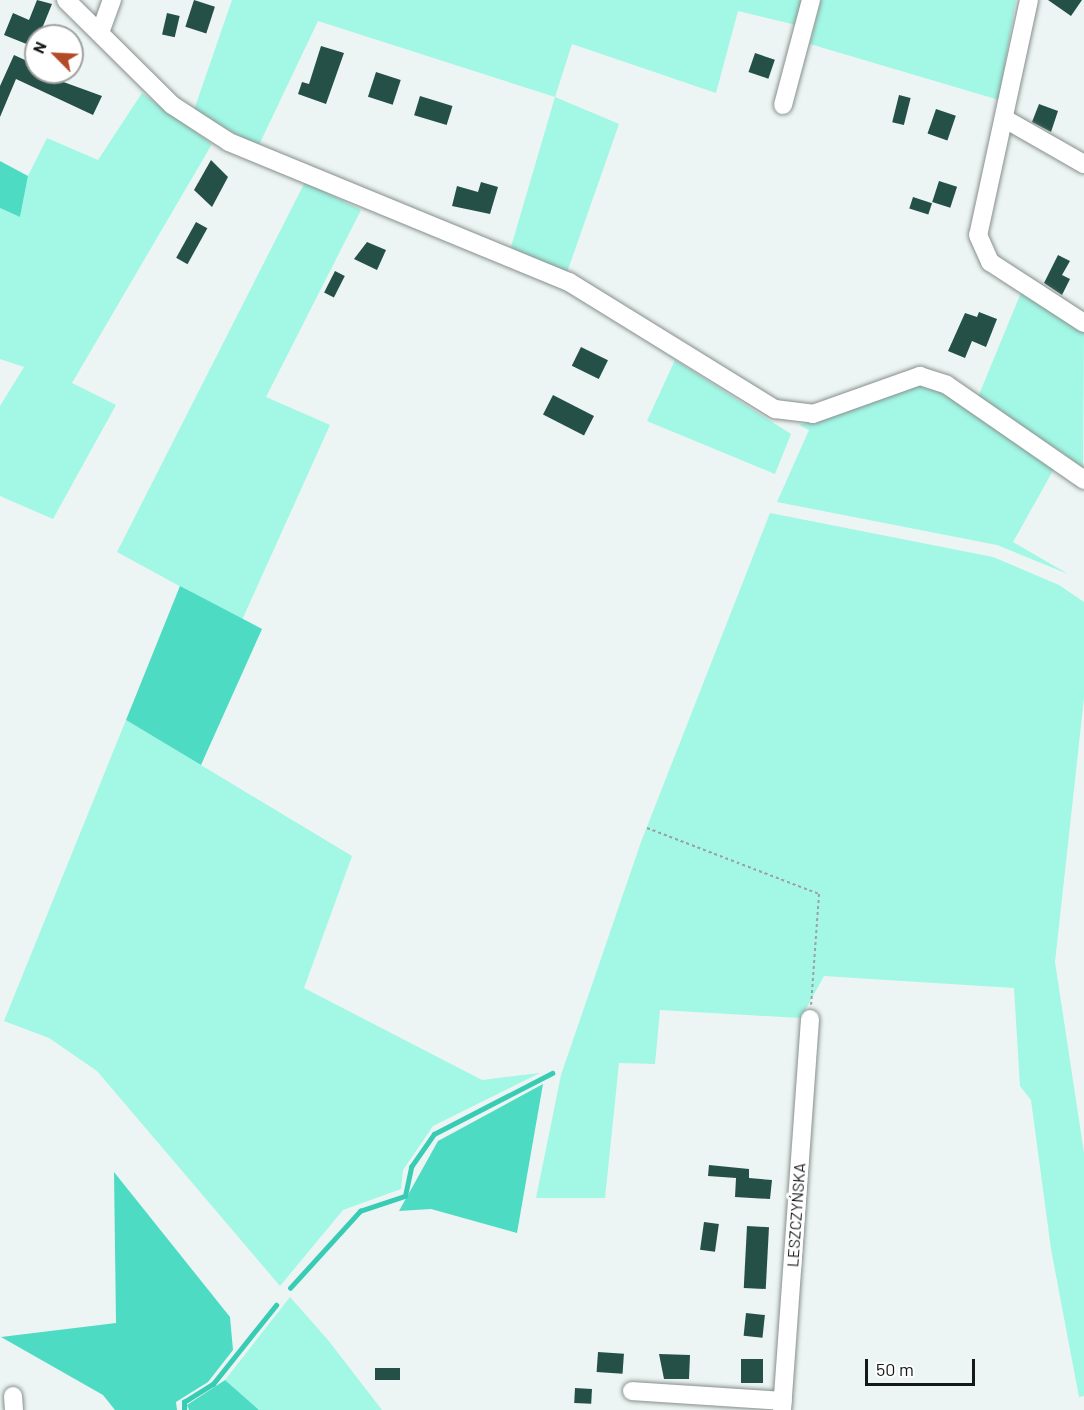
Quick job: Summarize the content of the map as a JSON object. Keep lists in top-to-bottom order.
{
  "streets": {
    "street": ["LESZCZYŃSKA"]
  },
  "scale_bar": "50 m",
  "north": "top left"
}
